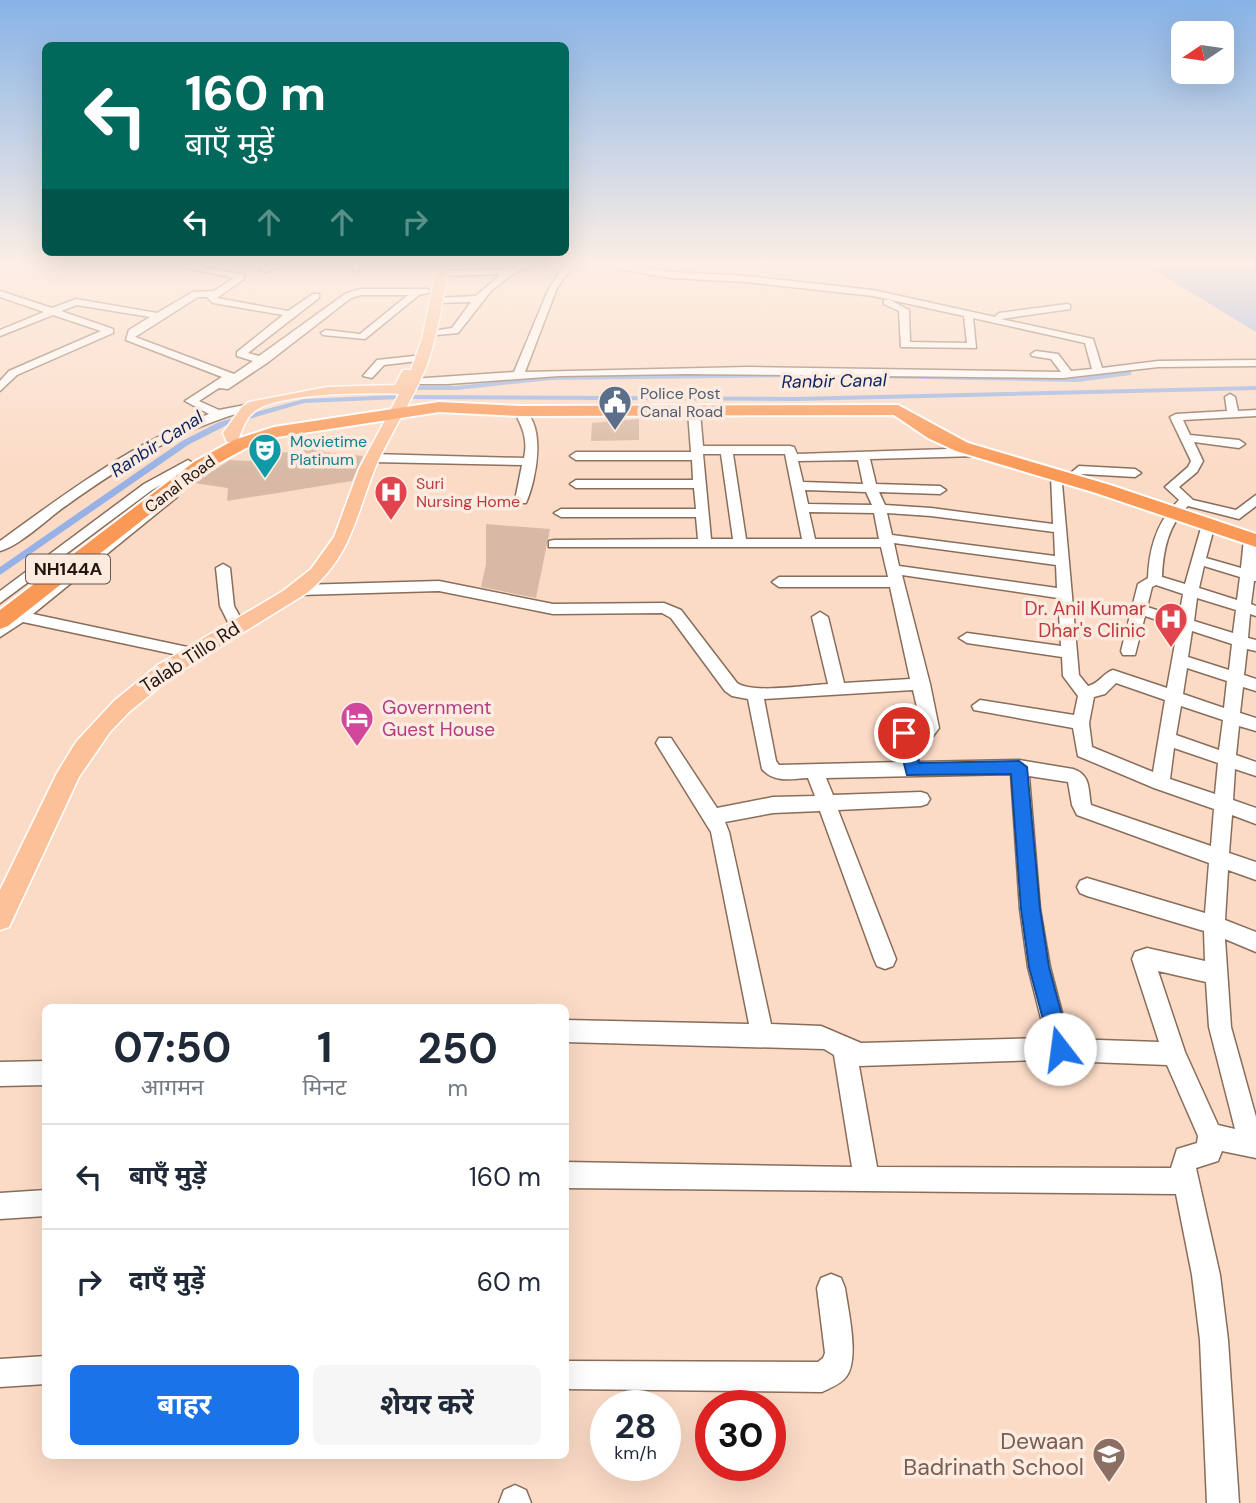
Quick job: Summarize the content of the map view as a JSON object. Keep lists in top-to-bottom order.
{
  "streets": {
    "highway": ["Canal Road", "NH144A"],
    "main road": ["Talab Tillo Rd"]
  },
  "crossings": [
    ["Canal Road", "NH144A"],
    ["Canal Road", "Talab Tillo Rd"],
    ["NH144A", "Talab Tillo Rd"]
  ],
  "water": ["Ranbir Canal"],
  "places": {
    "public building": ["Police Post Canal Road"],
    "theatre": ["Movietime Platinum"],
    "hospital": ["Suri Nursing Home", "Dr. Anil Kumar Dhar's Clinic"],
    "hotel": ["Government Guest House"],
    "school or university": ["Dewaan Badrinath School"]
  },
  "north": "left",
  "page": {
    "turn": ["160 m", "बाएँ मुड़ें"],
    "eta": [
      "07:50",
      "आगमन",
      "1",
      "मिनट",
      "250",
      "m"
    ],
    "list": [
      {
        "name": "बाएँ मुड़ें",
        "value": "160 m"
      },
      {
        "name": "दाएँ मुड़ें",
        "value": "60 m"
      }
    ],
    "buttons": ["बाहर", "शेयर करें"],
    "speed": "28 km/h",
    "limit": "30"
  }
}
